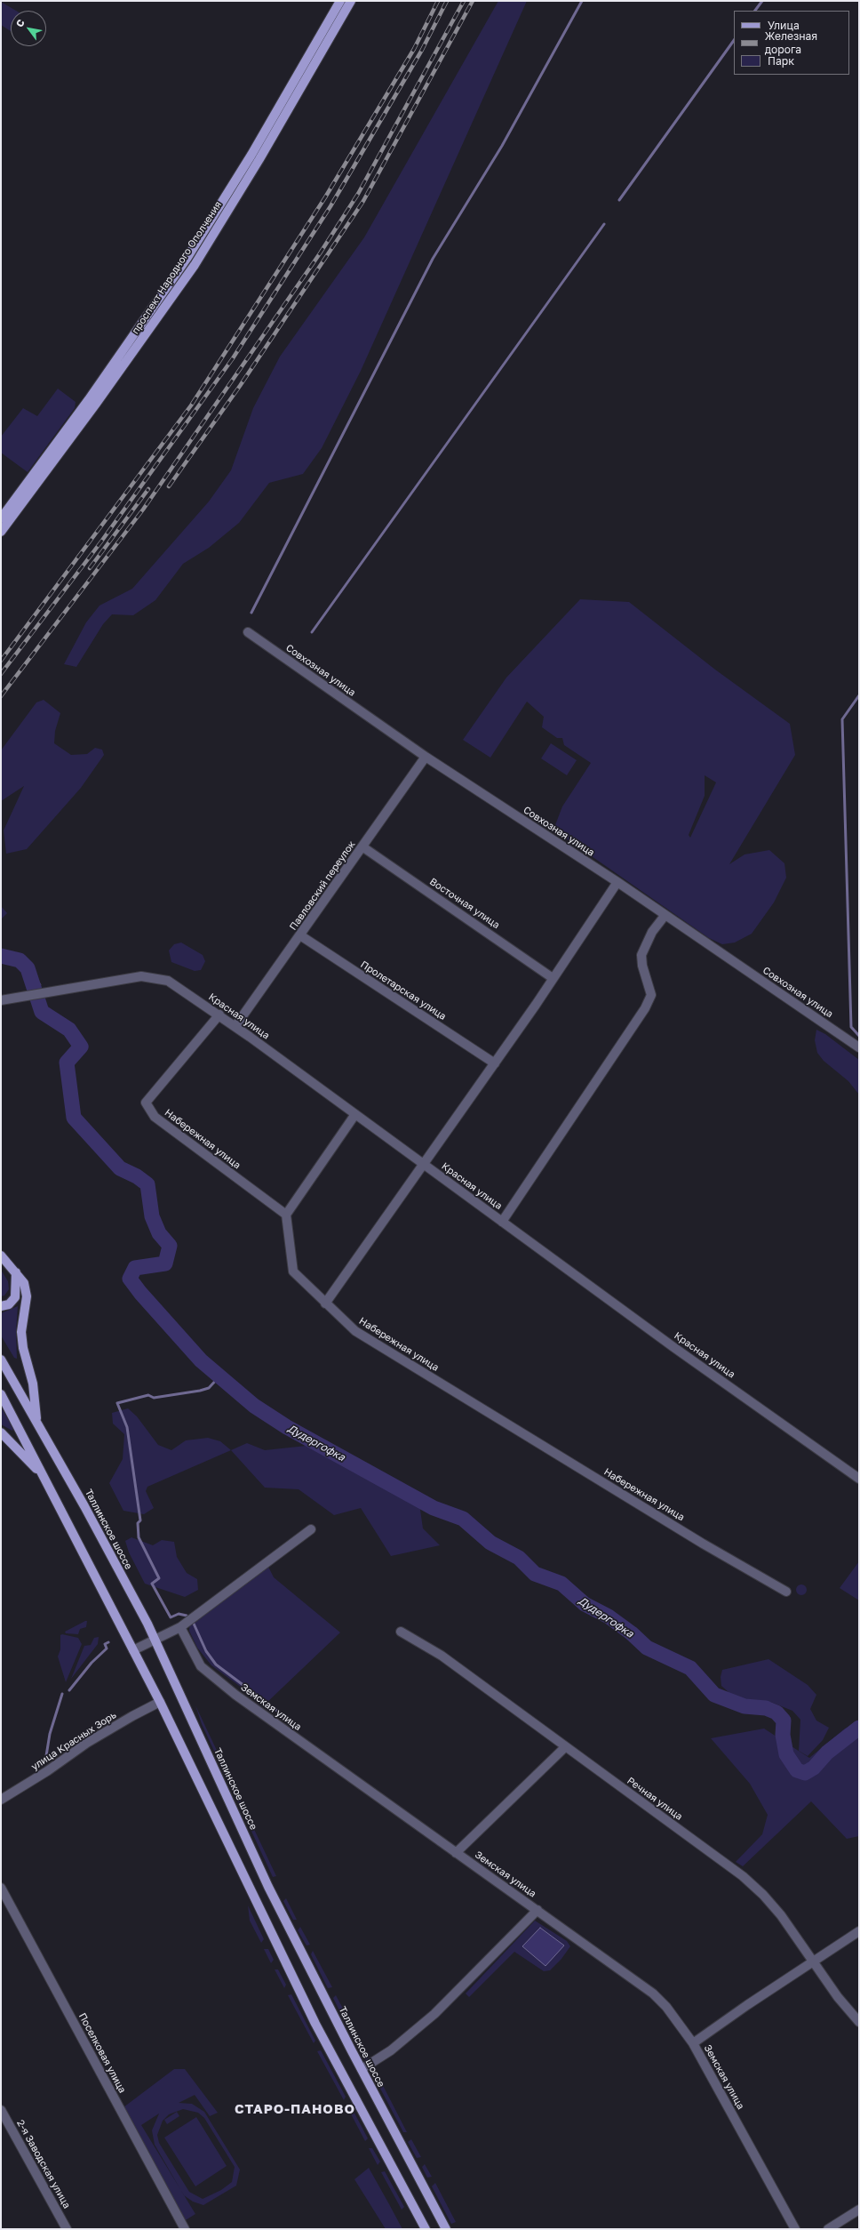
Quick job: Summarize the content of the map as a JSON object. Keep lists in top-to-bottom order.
{
  "streets": {
    "main road": ["проспект Народного Ополчения", "Таллинское шоссе"],
    "street": [
      "Совхозная улица",
      "Павловский переулок",
      "Восточная улица",
      "Пролетарская улица",
      "Красная улица",
      "Набережная улица",
      "Земская улица",
      "улица Красных Зорь",
      "Речная улица",
      "Поселковая улица",
      "2-я Заводская улица"
    ]
  },
  "crossings": [
    ["Совхозная улица", "Павловский переулок"],
    ["Павловский переулок", "Восточная улица"],
    ["Павловский переулок", "Пролетарская улица"],
    ["Павловский переулок", "Красная улица"],
    ["Красная улица", "Набережная улица"]
  ],
  "districts": ["СТАРО-ПАНОВО"],
  "water": ["Дудергофка"],
  "legend": ["Улица", "Железная дорога", "Парк"],
  "north": "top left"
}
